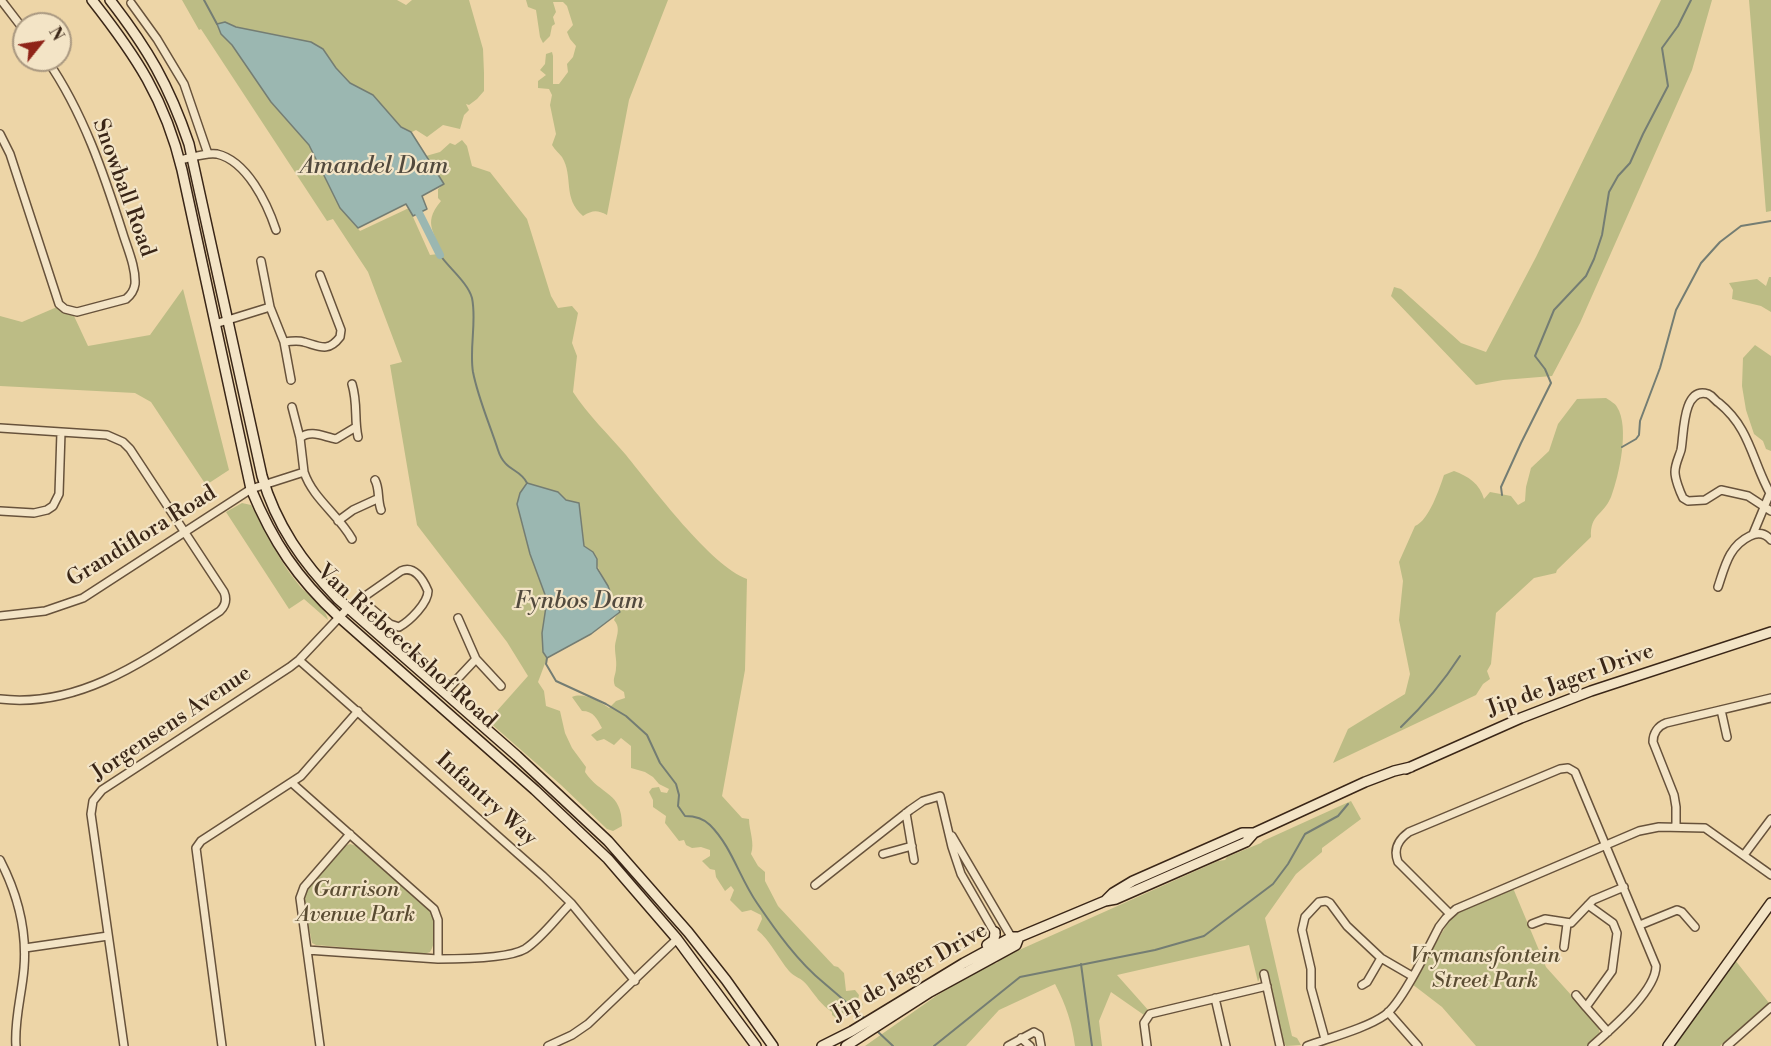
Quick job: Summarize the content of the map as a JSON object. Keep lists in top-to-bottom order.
{
  "streets": {
    "street": [
      "Snowball Road",
      "Grandiflora Road",
      "Van Riebeeckshof Road",
      "Jip de Jager Drive",
      "Jorgensens Avenue",
      "Infantry Way"
    ]
  },
  "crossings": [
    ["Grandiflora Road", "Van Riebeeckshof Road"],
    ["Van Riebeeckshof Road", "Jorgensens Avenue"],
    ["Jorgensens Avenue", "Infantry Way"]
  ],
  "water": ["Amandel Dam", "Fynbos Dam"],
  "parks": ["Garrison Avenue Park", "Vrymansfontein Street Park"],
  "north": "top right"
}
